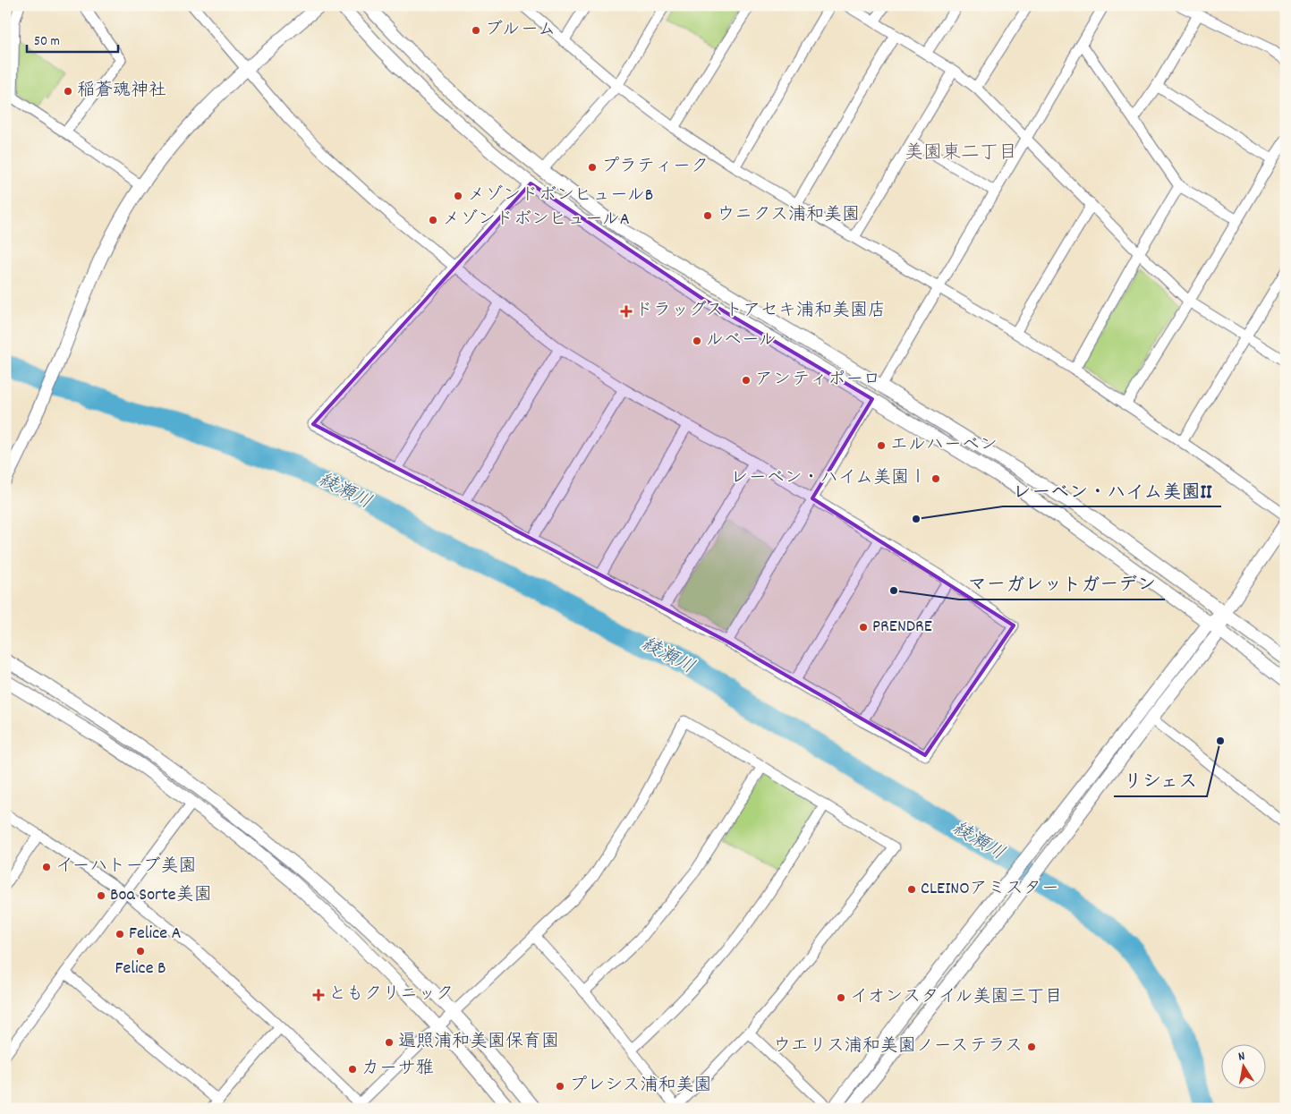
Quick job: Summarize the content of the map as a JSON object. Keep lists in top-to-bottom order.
{
  "districts": ["美園東二丁目"],
  "water": ["綾瀬川"],
  "places": {
    "other": [
      "ブルーム",
      "稲蒼魂神社",
      "プラティーク",
      "メゾンドボンヒュールB",
      "ウニクス浦和美園",
      "メゾンドボンヒュールA",
      "ルベール",
      "アンティポーロ",
      "エルハーベン",
      "レーベン・ハイム美園Ⅰ",
      "レーベン・ハイム美園II",
      "マーガレットガーデン",
      "PRENDRE",
      "リシェス",
      "イーハトーブ美園",
      "CLEINOアミスター",
      "Boa Sorte美園",
      "Felice A",
      "Felice B",
      "イオンスタイル美園三丁目",
      "遍照浦和美園保育園",
      "ウエリス浦和美園ノーステラス",
      "カーサ雅",
      "プレシス浦和美園"
    ],
    "health": ["ドラッグストアセキ浦和美園店", "ともクリニック"]
  },
  "scale_bar": "50 m",
  "north": "top"
}
